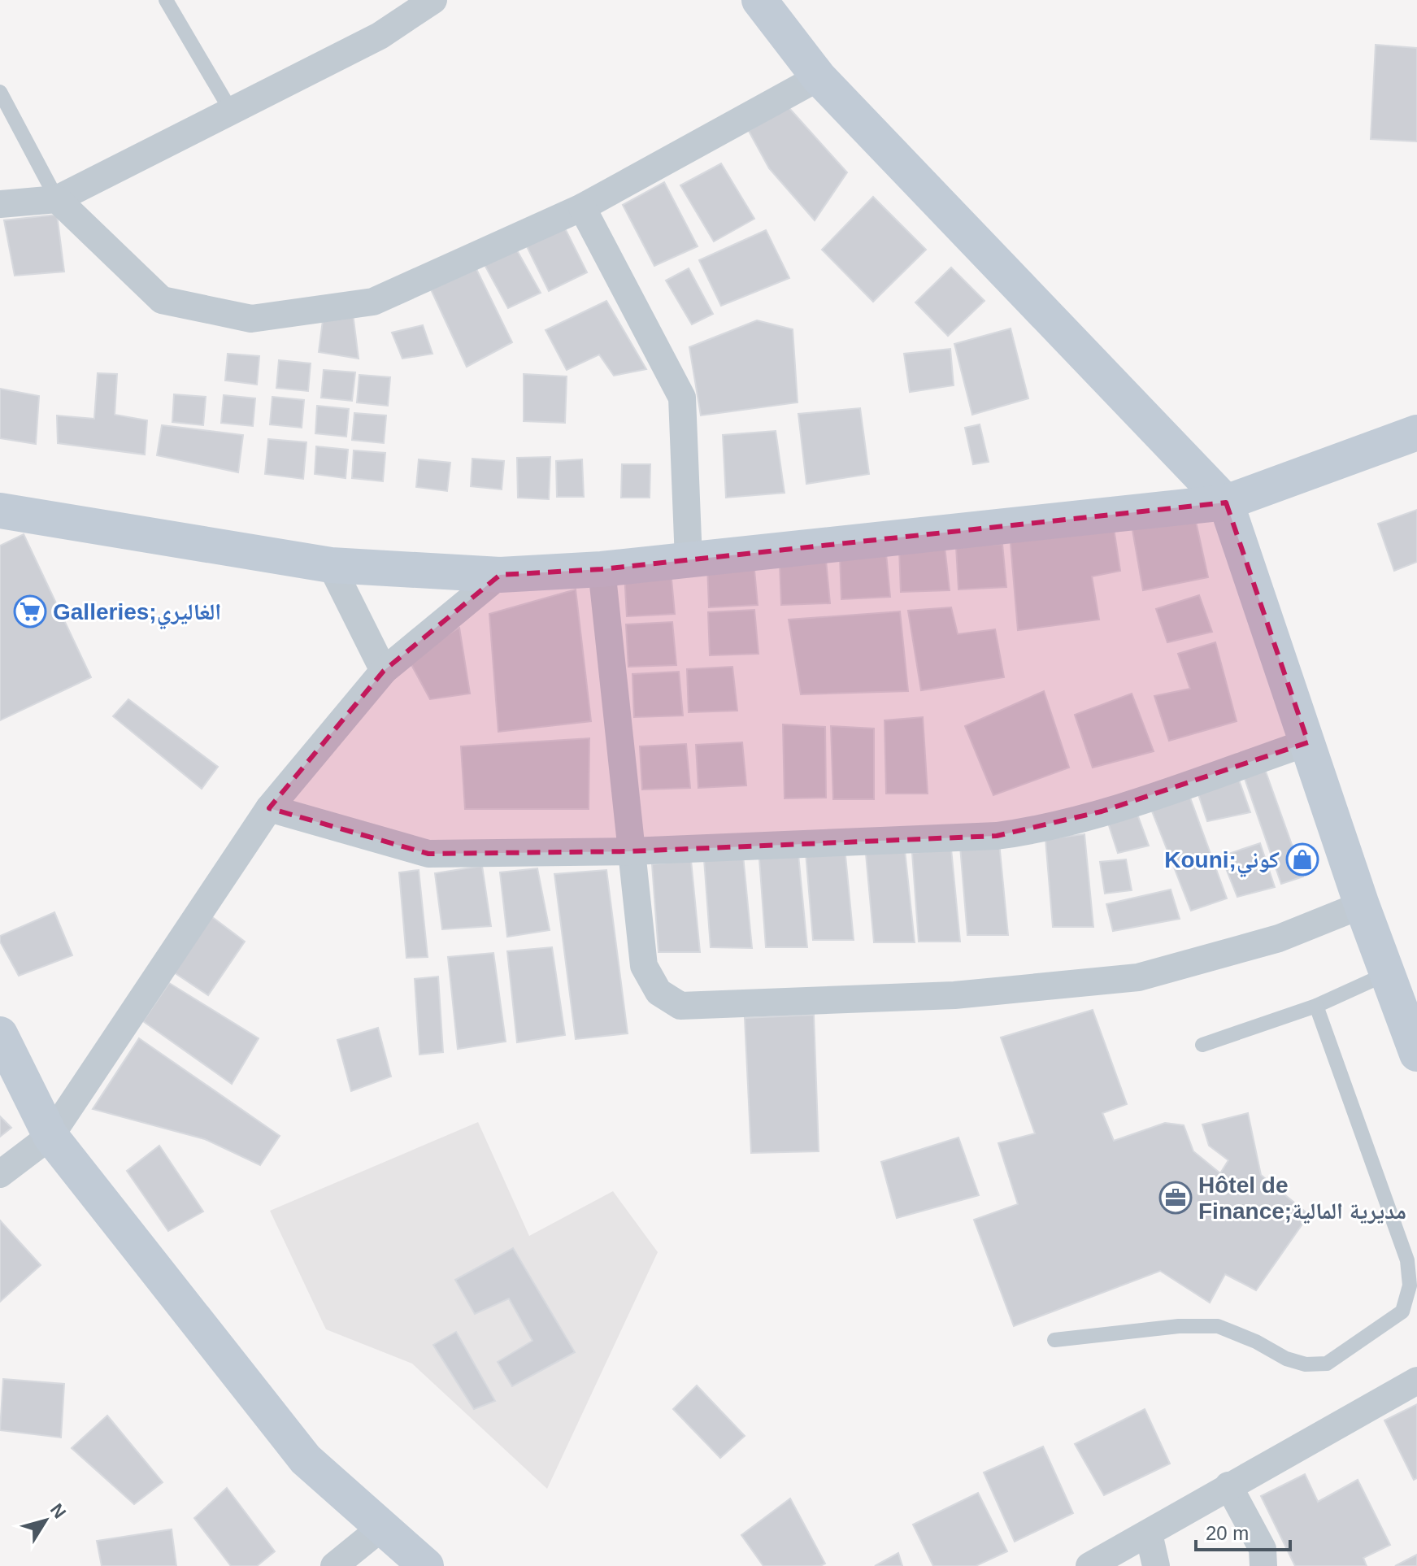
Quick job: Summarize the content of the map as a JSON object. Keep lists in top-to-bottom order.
{
  "places": {
    "supermarket": ["Galleries;الغاليري"],
    "shop": ["Kouni;كوني"],
    "office": ["Hôtel de Finance;مديرية المالية"]
  },
  "scale_bar": "20 m",
  "north": "top right"
}
